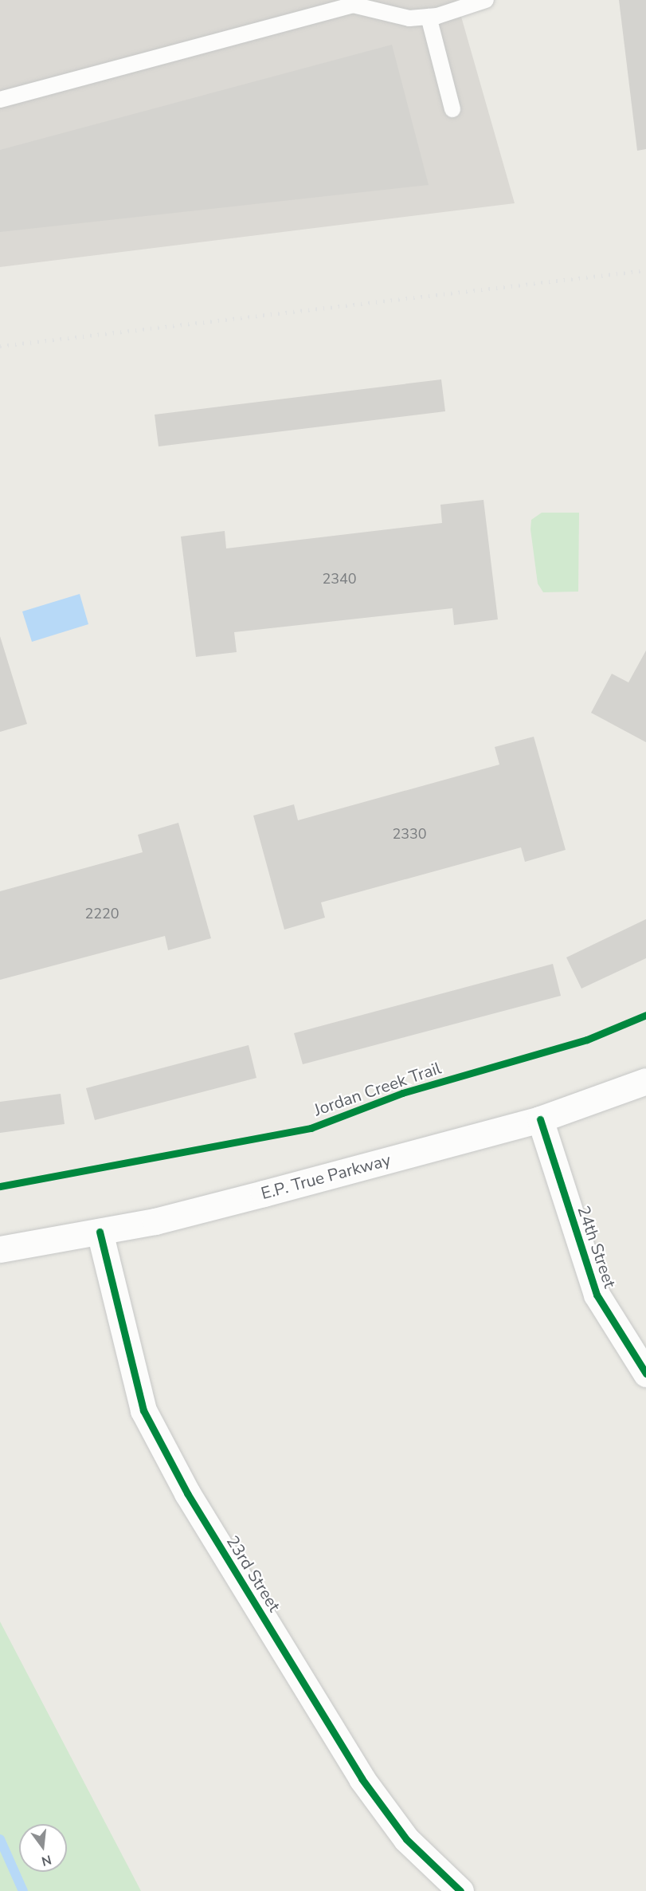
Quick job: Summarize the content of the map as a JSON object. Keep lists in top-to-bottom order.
{
  "streets": {
    "street": ["E.P. True Parkway", "24th Street", "23rd Street"],
    "cycle path": ["Jordan Creek Trail"]
  },
  "crossings": [
    ["E.P. True Parkway", "24th Street"],
    ["E.P. True Parkway", "23rd Street"]
  ],
  "house_numbers": ["2340", "2330", "2220"],
  "north": "bottom"
}
